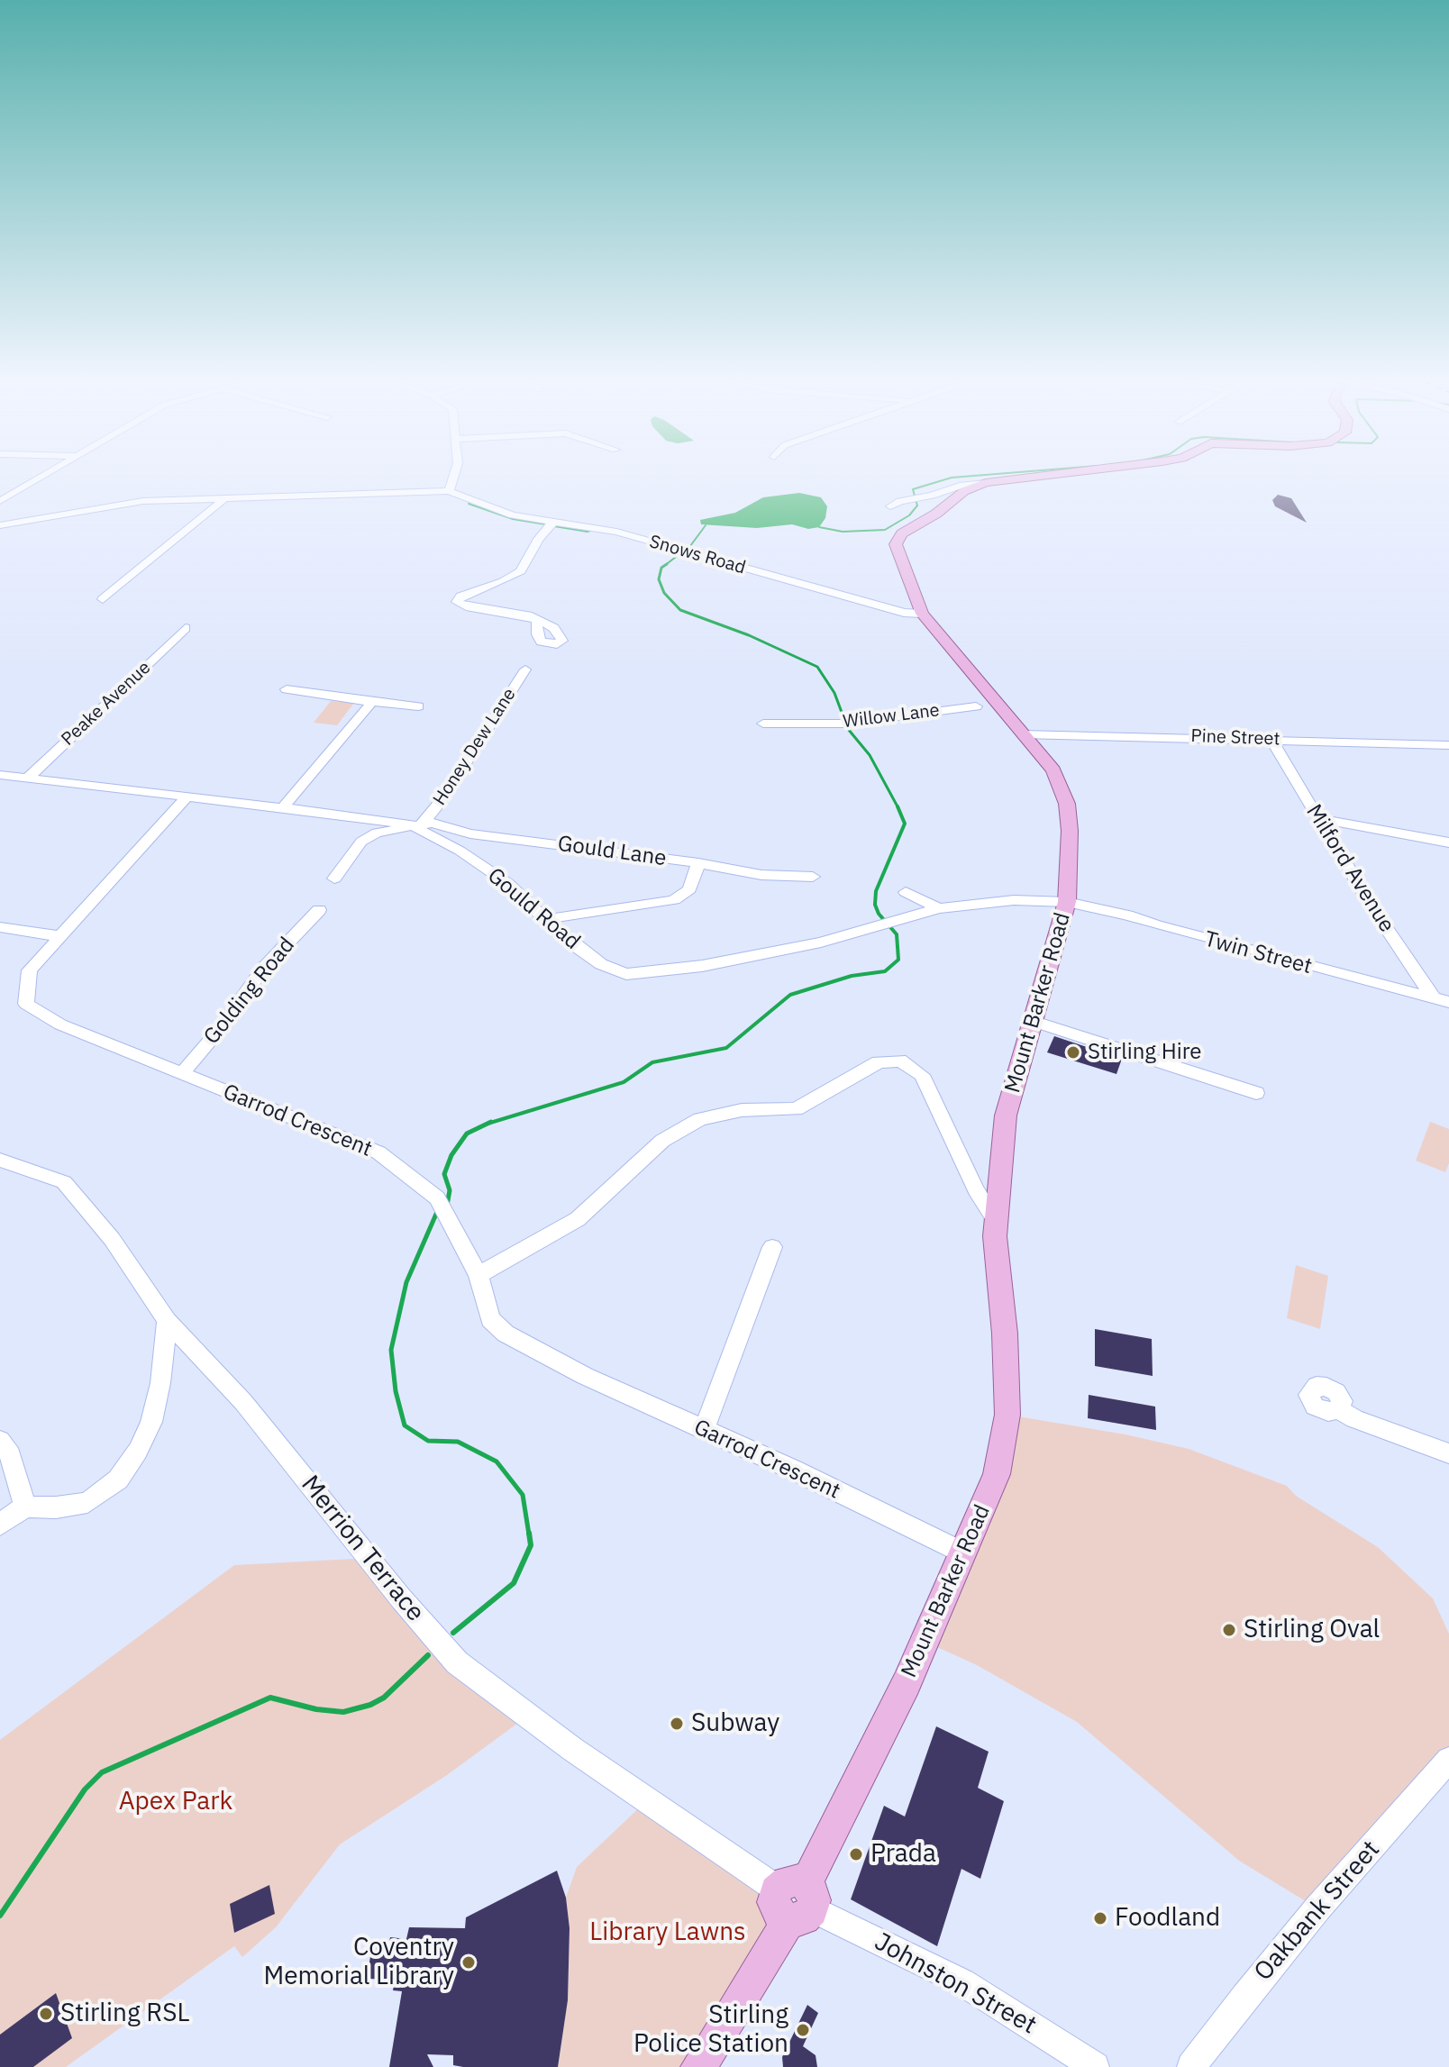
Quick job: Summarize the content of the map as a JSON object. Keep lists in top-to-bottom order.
{
  "streets": {
    "main road": ["Mount Barker Road"],
    "street": [
      "Snows Road",
      "Peake Avenue",
      "Willow Lane",
      "Pine Street",
      "Honey Dew Lane",
      "Gould Lane",
      "Milford Avenue",
      "Gould Road",
      "Twin Street",
      "Golding Road",
      "Garrod Crescent",
      "Merrion Terrace",
      "Oakbank Street",
      "Johnston Street"
    ]
  },
  "crossings": [
    ["Snows Road", "Mount Barker Road"],
    ["Peake Avenue", "Gould Road"],
    ["Pine Street", "Milford Avenue"],
    ["Pine Street", "Mount Barker Road"],
    ["Honey Dew Lane", "Gould Lane"],
    ["Honey Dew Lane", "Gould Road"],
    ["Gould Lane", "Gould Road"],
    ["Milford Avenue", "Twin Street"],
    ["Gould Road", "Twin Street"],
    ["Gould Road", "Mount Barker Road"],
    ["Gould Road", "Garrod Crescent"],
    ["Twin Street", "Mount Barker Road"],
    ["Golding Road", "Garrod Crescent"],
    ["Mount Barker Road", "Garrod Crescent"],
    ["Mount Barker Road", "Merrion Terrace"],
    ["Mount Barker Road", "Johnston Street"],
    ["Merrion Terrace", "Johnston Street"]
  ],
  "parks": ["Apex Park", "Library Lawns"],
  "places": [
    "Stirling Hire",
    "Stirling Oval",
    "Subway",
    "Prada",
    "Foodland",
    "Coventry Memorial Library",
    "Stirling RSL",
    "Stirling Police Station"
  ]
}
